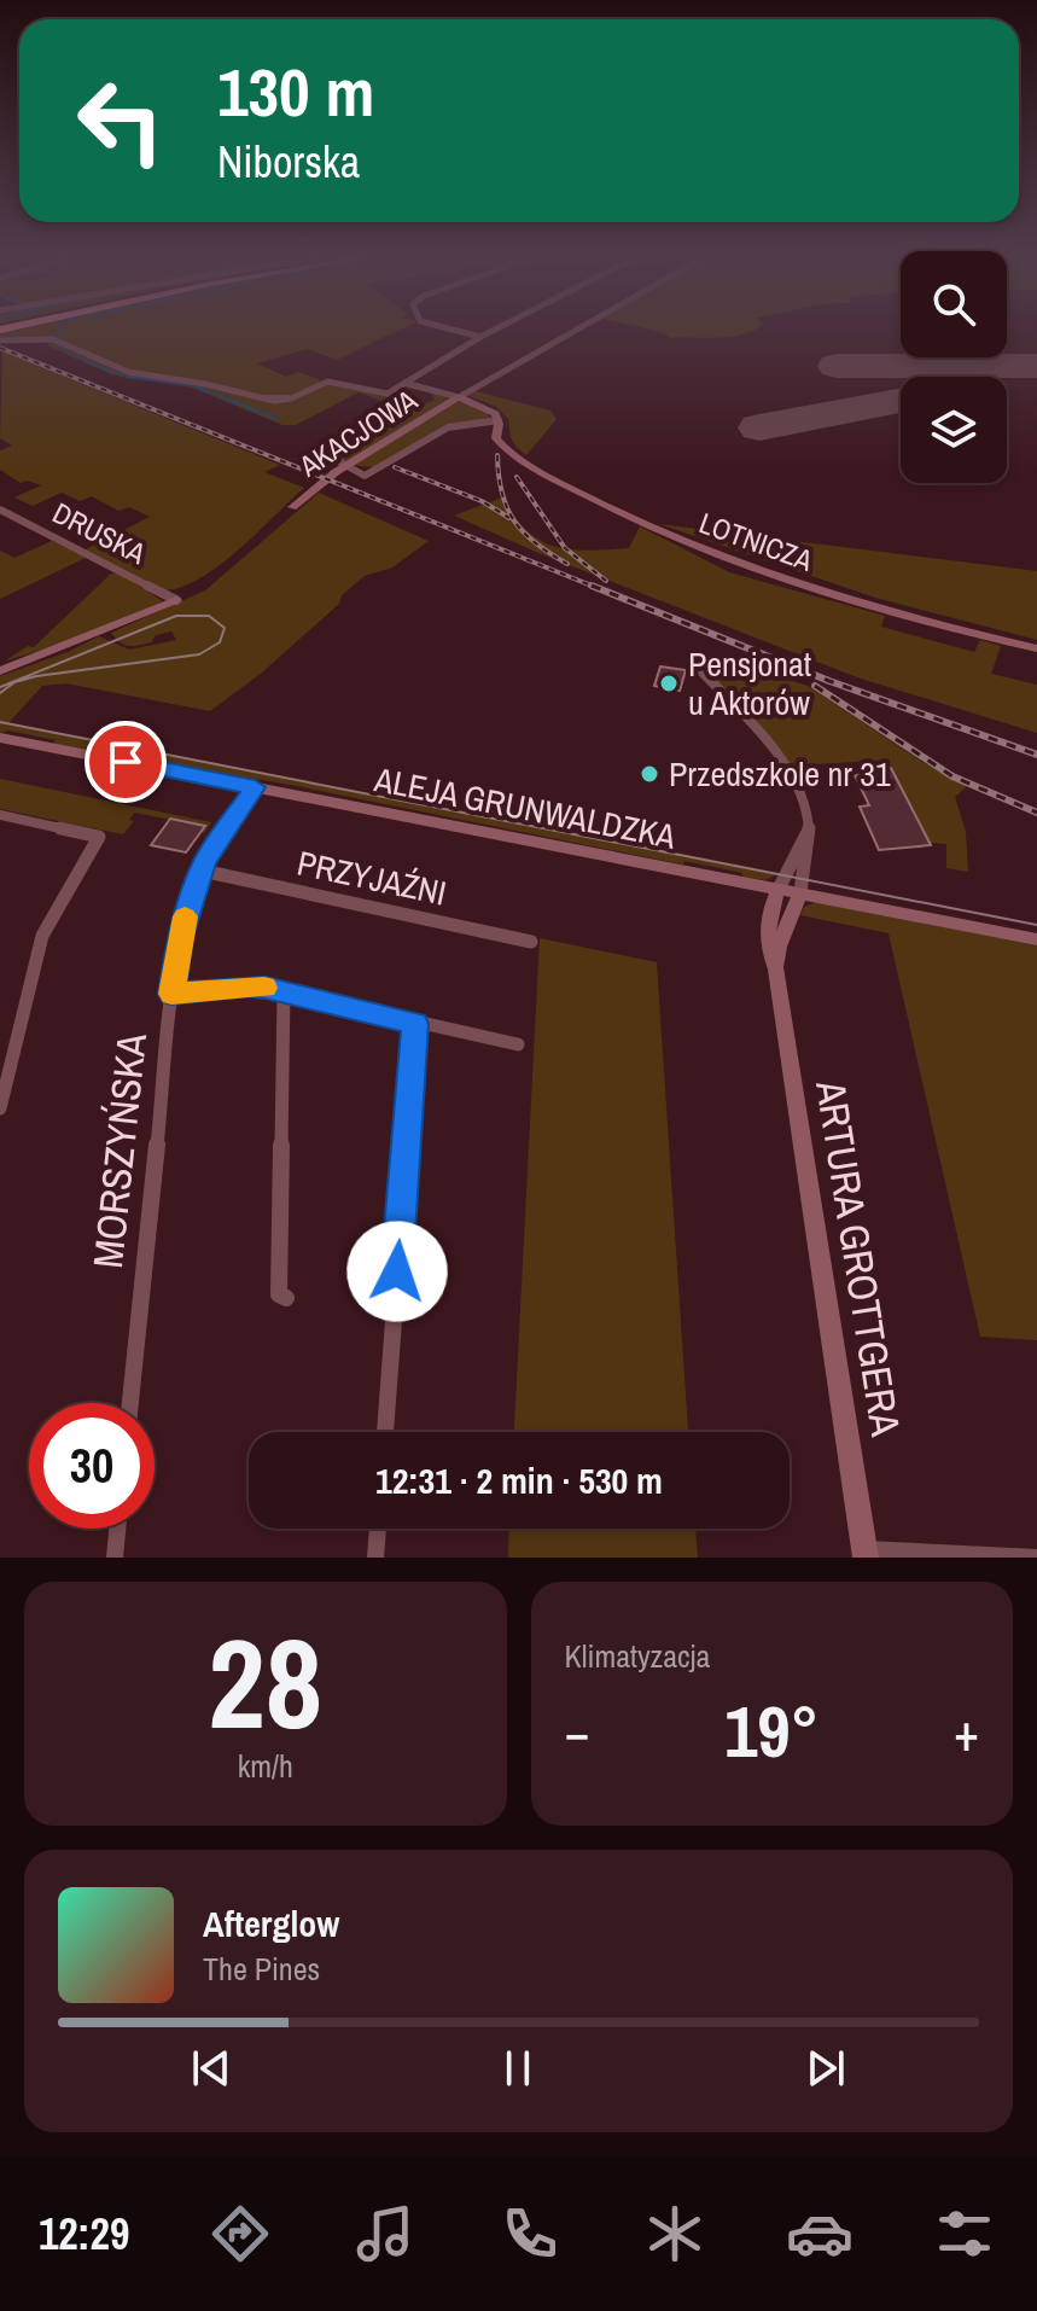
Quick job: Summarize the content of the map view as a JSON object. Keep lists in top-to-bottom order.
{
  "streets": {
    "street": [
      "AKACJOWA",
      "DRUSKA",
      "LOTNICZA",
      "ALEJA GRUNWALDZKA",
      "PRZYJAŹNI",
      "MORSZYŃSKA",
      "ARTURA GROTTGERA"
    ]
  },
  "crossings": [
    ["ALEJA GRUNWALDZKA", "MORSZYŃSKA"],
    ["ALEJA GRUNWALDZKA", "ARTURA GROTTGERA"],
    ["PRZYJAŹNI", "MORSZYŃSKA"]
  ],
  "places": ["Pensjonat u Aktorów", "Przedszkole nr 31"],
  "page": {
    "turn": ["130 m", "Niborska"],
    "limit": "30",
    "trip": "12:31 · 2 min · 530 m",
    "tile": [
      ["28", "km/h"],
      "Klimatyzacja"
    ],
    "heat": ["−", "19°", "+"],
    "song": ["Afterglow", "The Pines"],
    "tabs": "12:29"
  }
}
